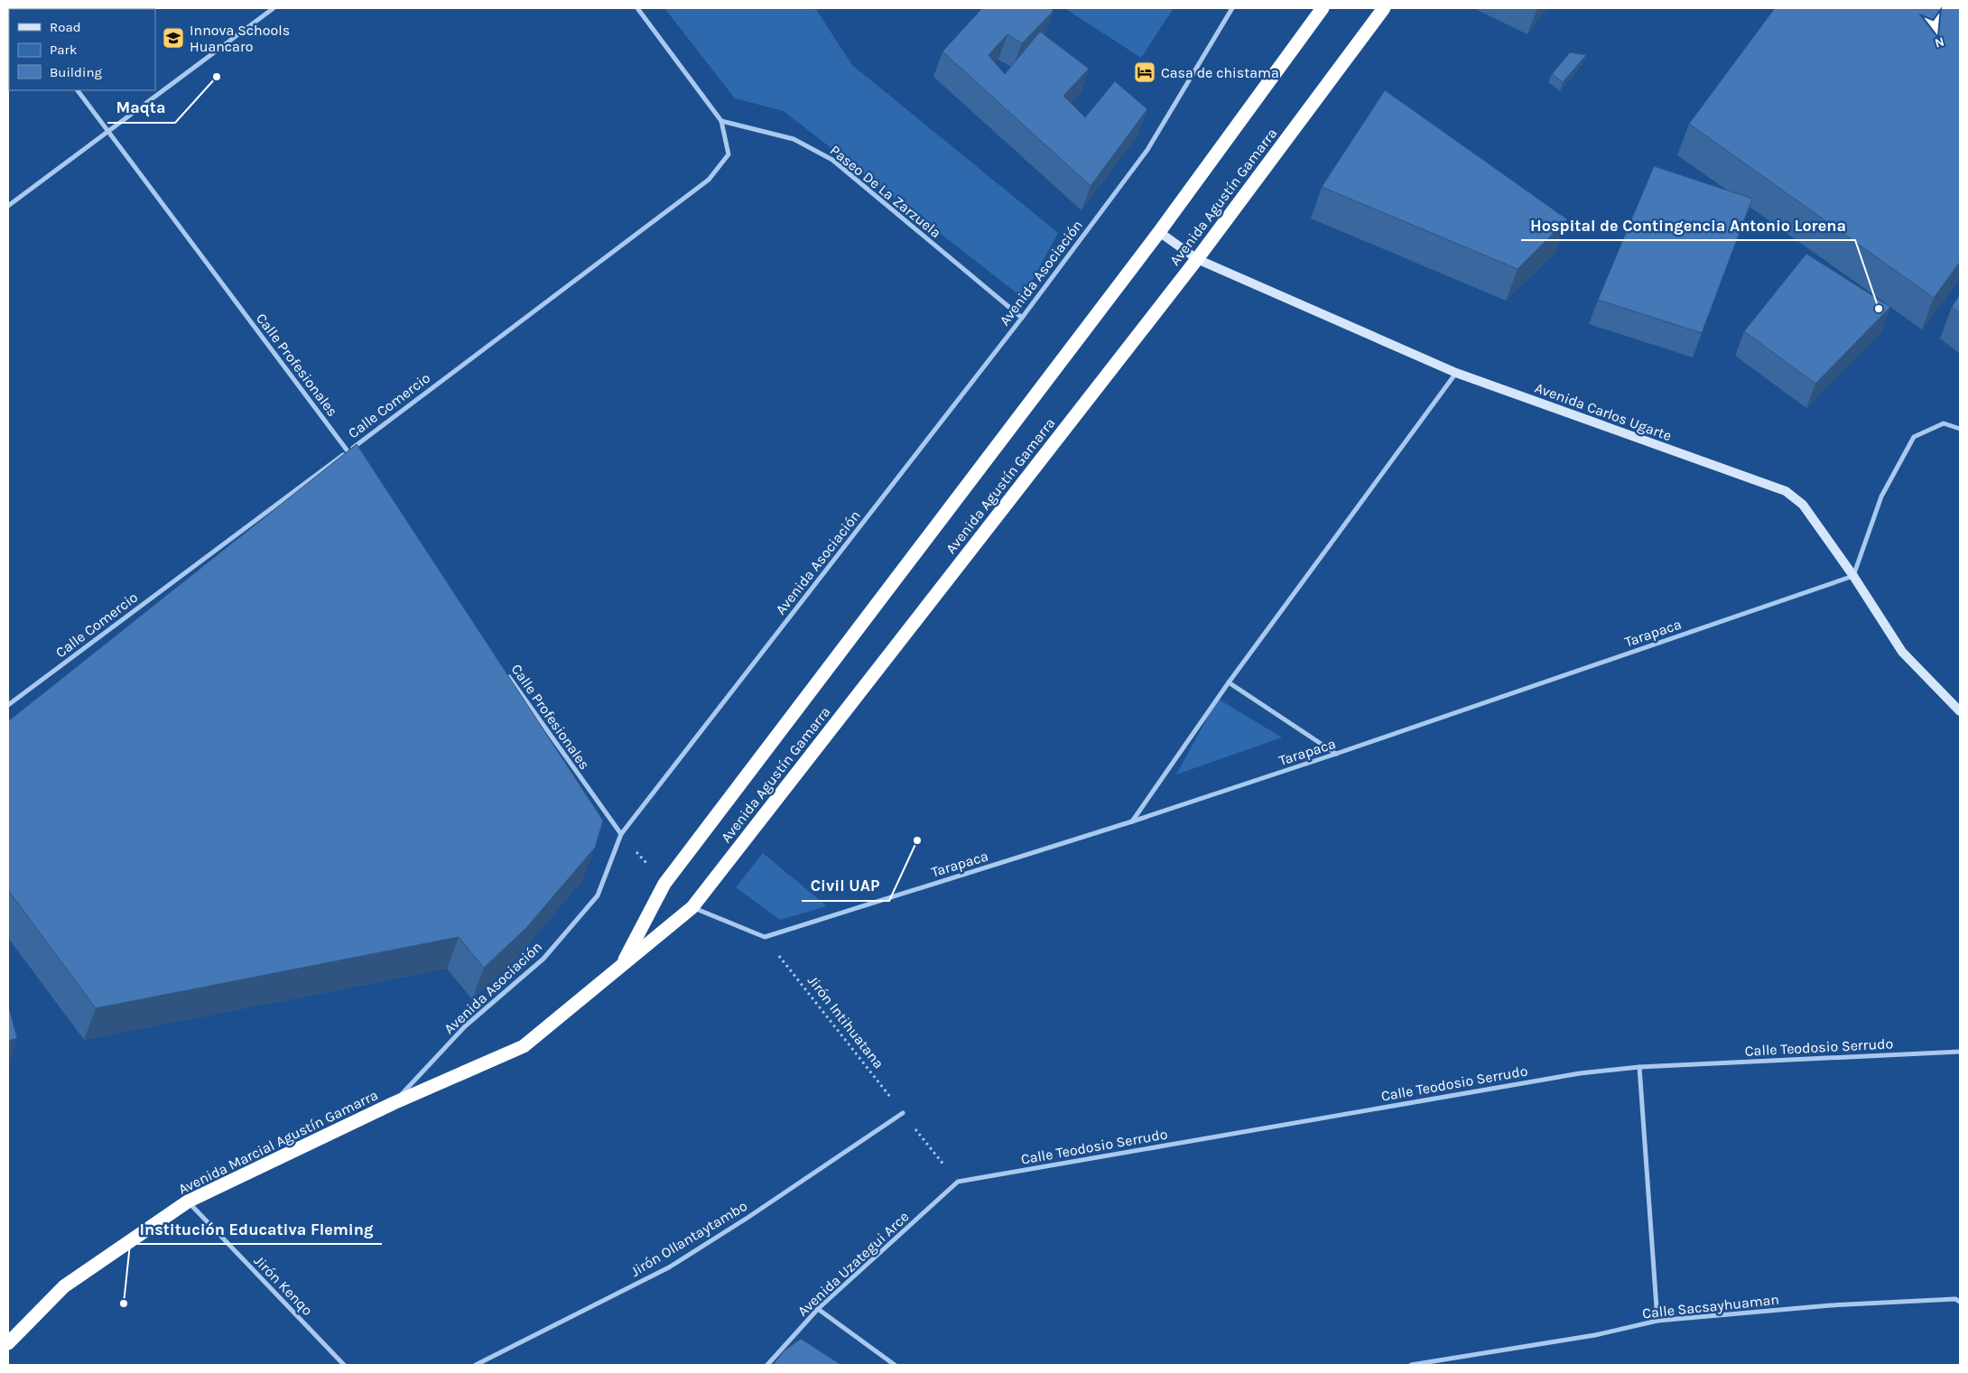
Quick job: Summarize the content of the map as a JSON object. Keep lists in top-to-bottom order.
{
  "streets": {
    "highway": ["Avenida Agustín Gamarra", "Avenida Marcial Agustín Gamarra"],
    "street": [
      "Paseo De La Zarzuela",
      "Avenida Asociación",
      "Calle Profesionales",
      "Calle Comercio",
      "Avenida Carlos Ugarte",
      "Tarapaca",
      "Calle Teodosio Serrudo",
      "Jirón Ollantaytambo",
      "Avenida Uzategui Arce",
      "Jirón Kenqo",
      "Calle Sacsayhuaman"
    ],
    "path": ["Jirón Intihuatana"]
  },
  "crossings": [
    ["Paseo De La Zarzuela", "Avenida Asociación"],
    ["Paseo De La Zarzuela", "Calle Comercio"],
    ["Avenida Agustín Gamarra", "Avenida Asociación"],
    ["Avenida Agustín Gamarra", "Avenida Carlos Ugarte"],
    ["Avenida Agustín Gamarra", "Avenida Marcial Agustín Gamarra"],
    ["Avenida Asociación", "Calle Profesionales"],
    ["Avenida Asociación", "Avenida Marcial Agustín Gamarra"],
    ["Calle Profesionales", "Calle Comercio"],
    ["Avenida Carlos Ugarte", "Tarapaca"],
    ["Tarapaca", "Jirón Intihuatana"],
    ["Jirón Intihuatana", "Calle Teodosio Serrudo"],
    ["Jirón Intihuatana", "Jirón Ollantaytambo"],
    ["Jirón Intihuatana", "Avenida Uzategui Arce"],
    ["Calle Teodosio Serrudo", "Avenida Uzategui Arce"],
    ["Avenida Marcial Agustín Gamarra", "Jirón Kenqo"]
  ],
  "places": {
    "school or university": ["Innova Schools Huancaro"],
    "hotel": ["Casa de chistama"],
    "other": [
      "Maqta",
      "Hospital de Contingencia Antonio Lorena",
      "Civil UAP",
      "Institución Educativa Fleming"
    ]
  },
  "legend": ["Road", "Park", "Building"],
  "north": "bottom"
}
